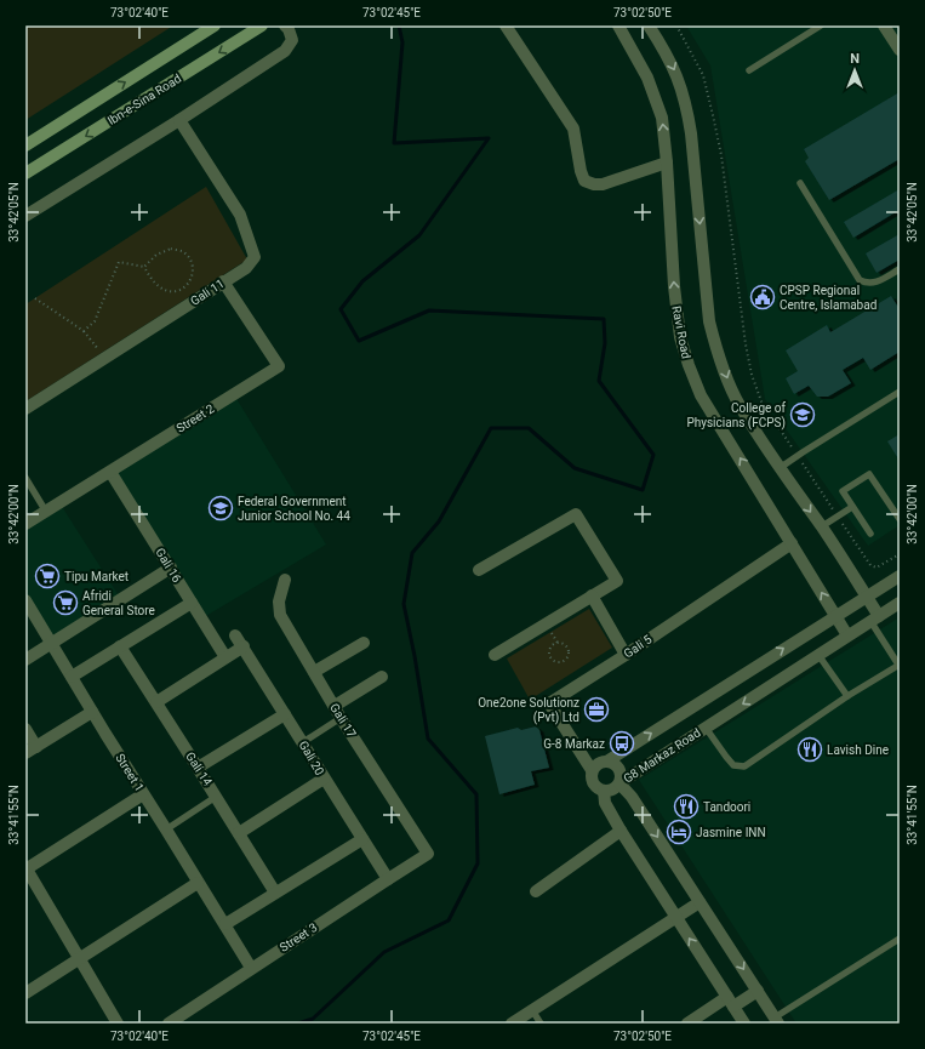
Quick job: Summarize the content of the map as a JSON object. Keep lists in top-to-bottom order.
{
  "streets": {
    "main road": ["Ibn-e-Sina Road"],
    "street": [
      "Gali 11",
      "Ravi Road",
      "Street 2",
      "Gali 16",
      "Gali 5",
      "Gali 17",
      "G8 Markaz Road",
      "Gali 20",
      "Gali 14",
      "Street 1",
      "Street 3"
    ]
  },
  "crossings": [
    ["Gali 11", "Street 2"],
    ["Ravi Road", "Gali 5"],
    ["Ravi Road", "G8 Markaz Road"],
    ["Street 2", "Gali 16"],
    ["Gali 5", "G8 Markaz Road"],
    ["Gali 17", "Street 3"],
    ["Gali 20", "Street 3"],
    ["Street 1", "Street 3"]
  ],
  "places": {
    "public building": ["CPSP Regional Centre, Islamabad"],
    "school or university": ["College of Physicians (FCPS)", "Federal Government Junior School No. 44"],
    "supermarket": ["Tipu Market", "Afridi General Store"],
    "office": ["One2one Solutionz (Pvt) Ltd"],
    "bus stop": ["G-8 Markaz"],
    "restaurant": ["Lavish Dine", "Tandoori"],
    "hotel": ["Jasmine INN"]
  },
  "north": "top",
  "coordinates": [
    "73°02'40\"E",
    "73°02'45\"E",
    "73°02'50\"E",
    "33°42'05\"N",
    "33°42'00\"N",
    "33°41'55\"N"
  ]
}
